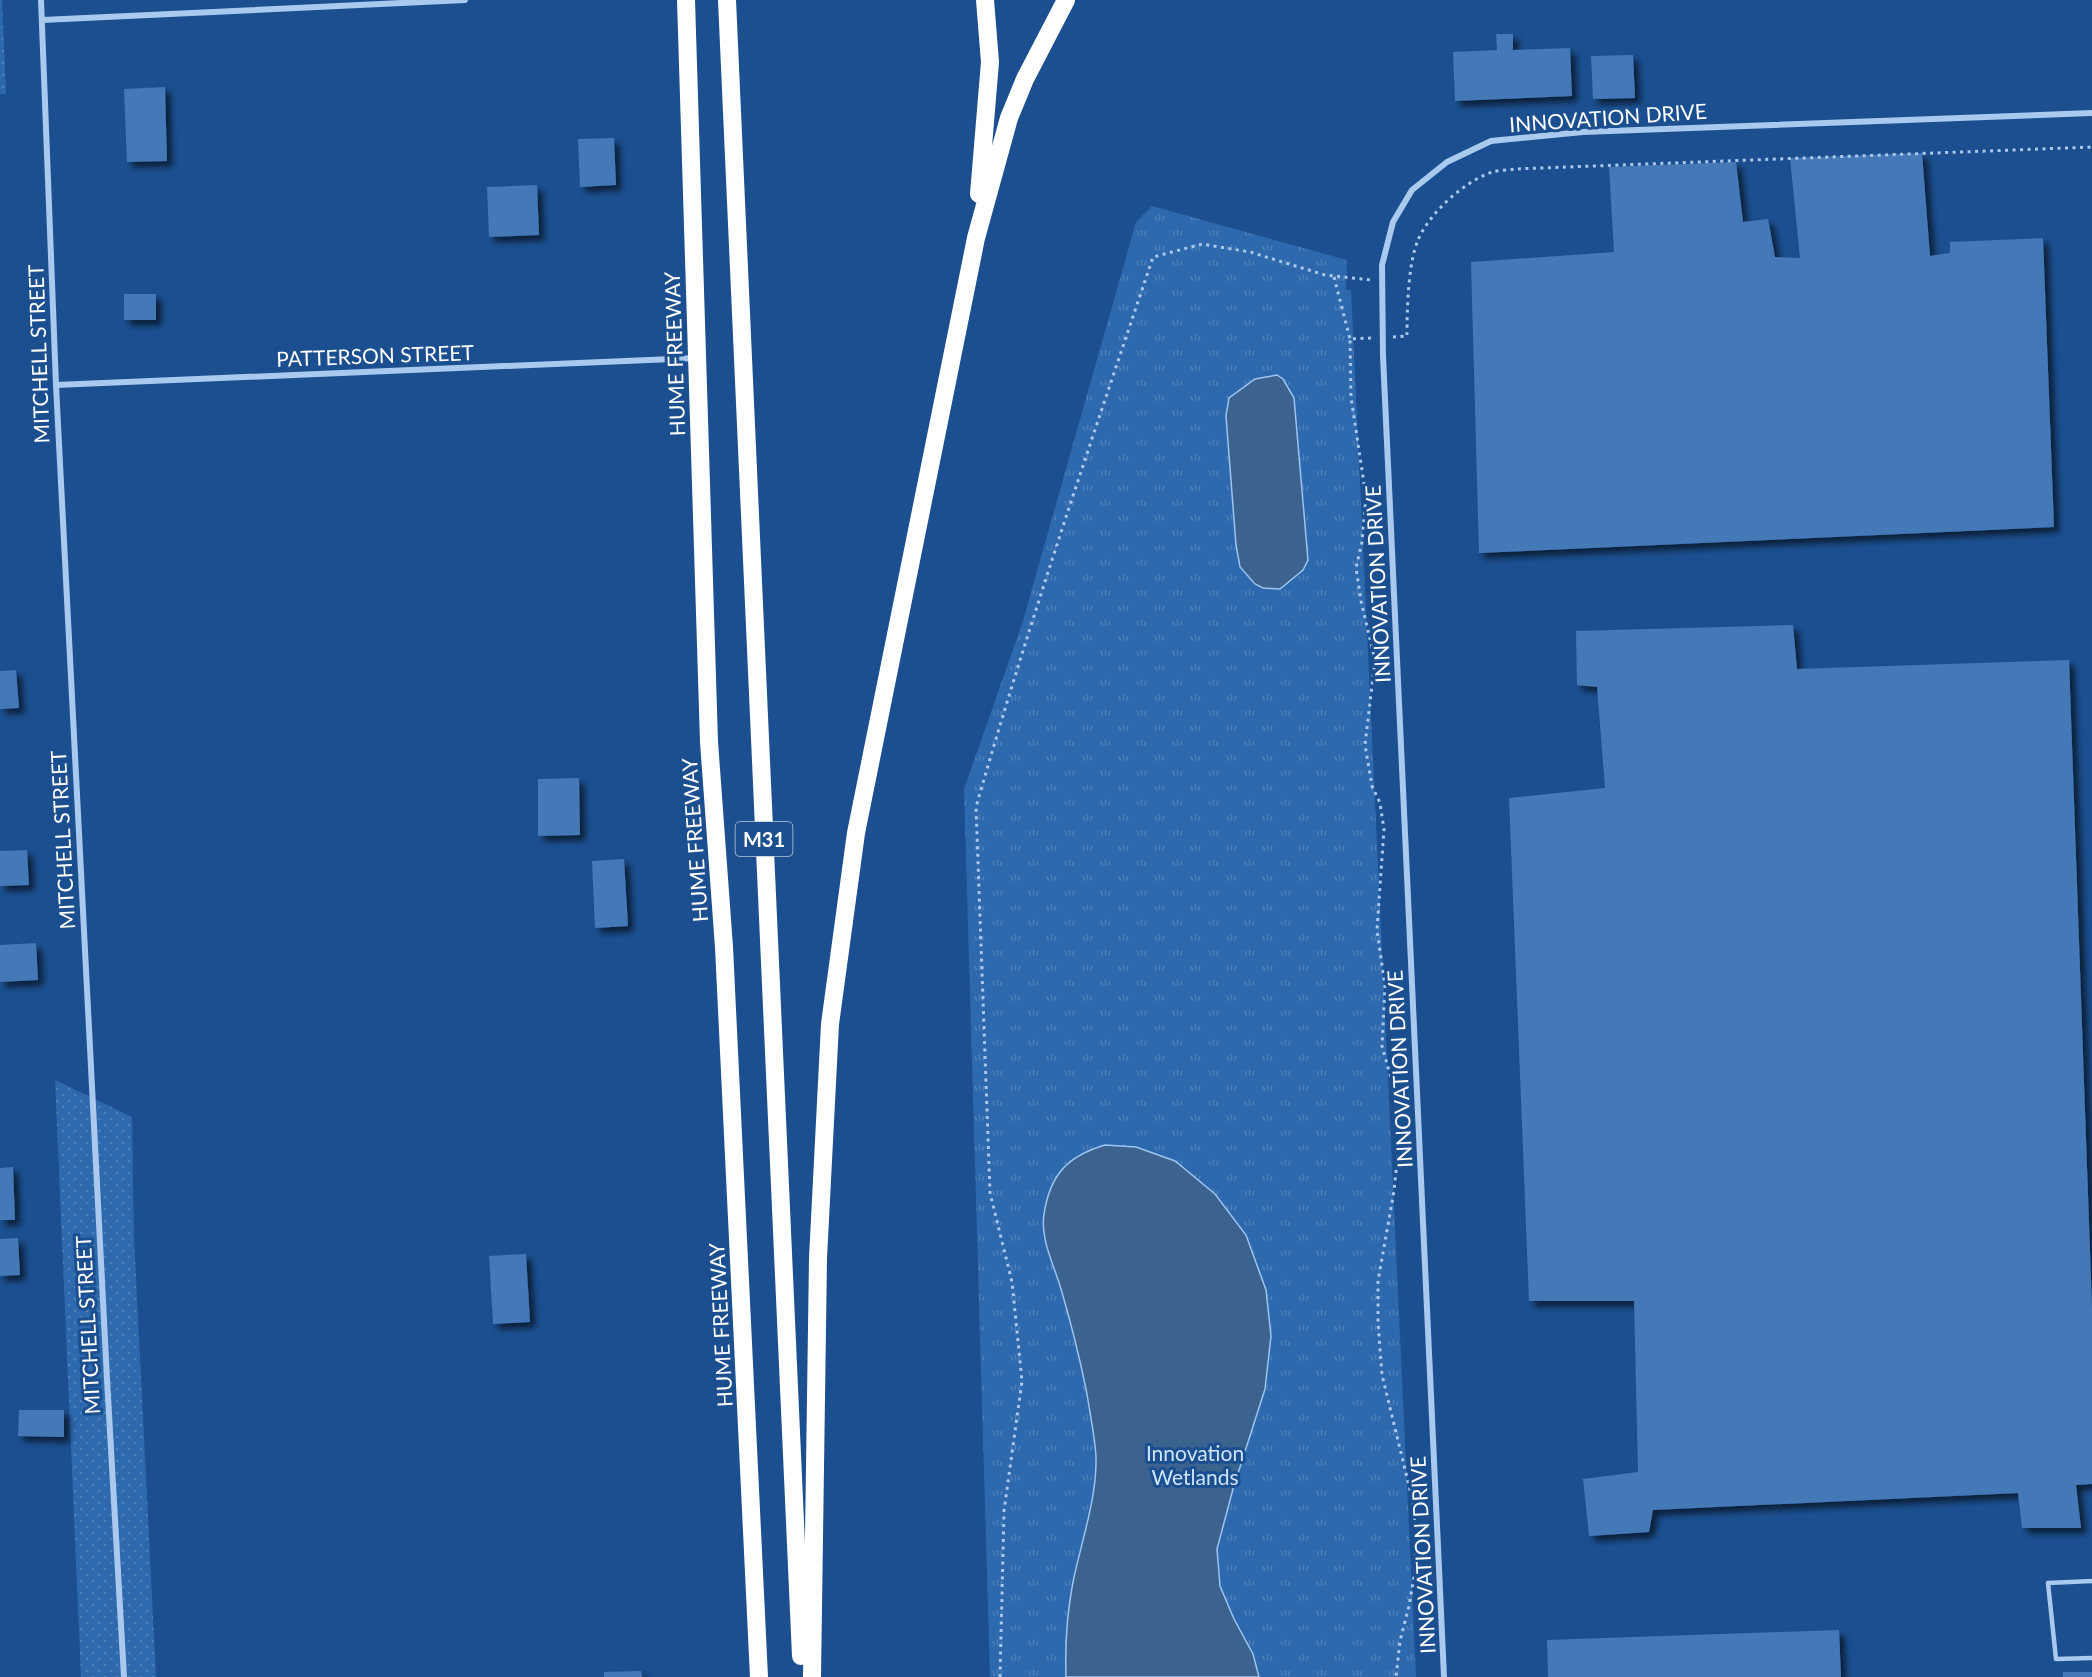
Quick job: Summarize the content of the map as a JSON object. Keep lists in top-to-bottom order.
{
  "streets": {
    "highway": ["HUME FREEWAY", "M31"],
    "street": ["INNOVATION DRIVE", "MITCHELL STREET", "PATTERSON STREET"]
  },
  "crossings": [
    ["MITCHELL STREET", "PATTERSON STREET"],
    ["HUME FREEWAY", "PATTERSON STREET"]
  ],
  "parks": ["Innovation Wetlands"]
}
